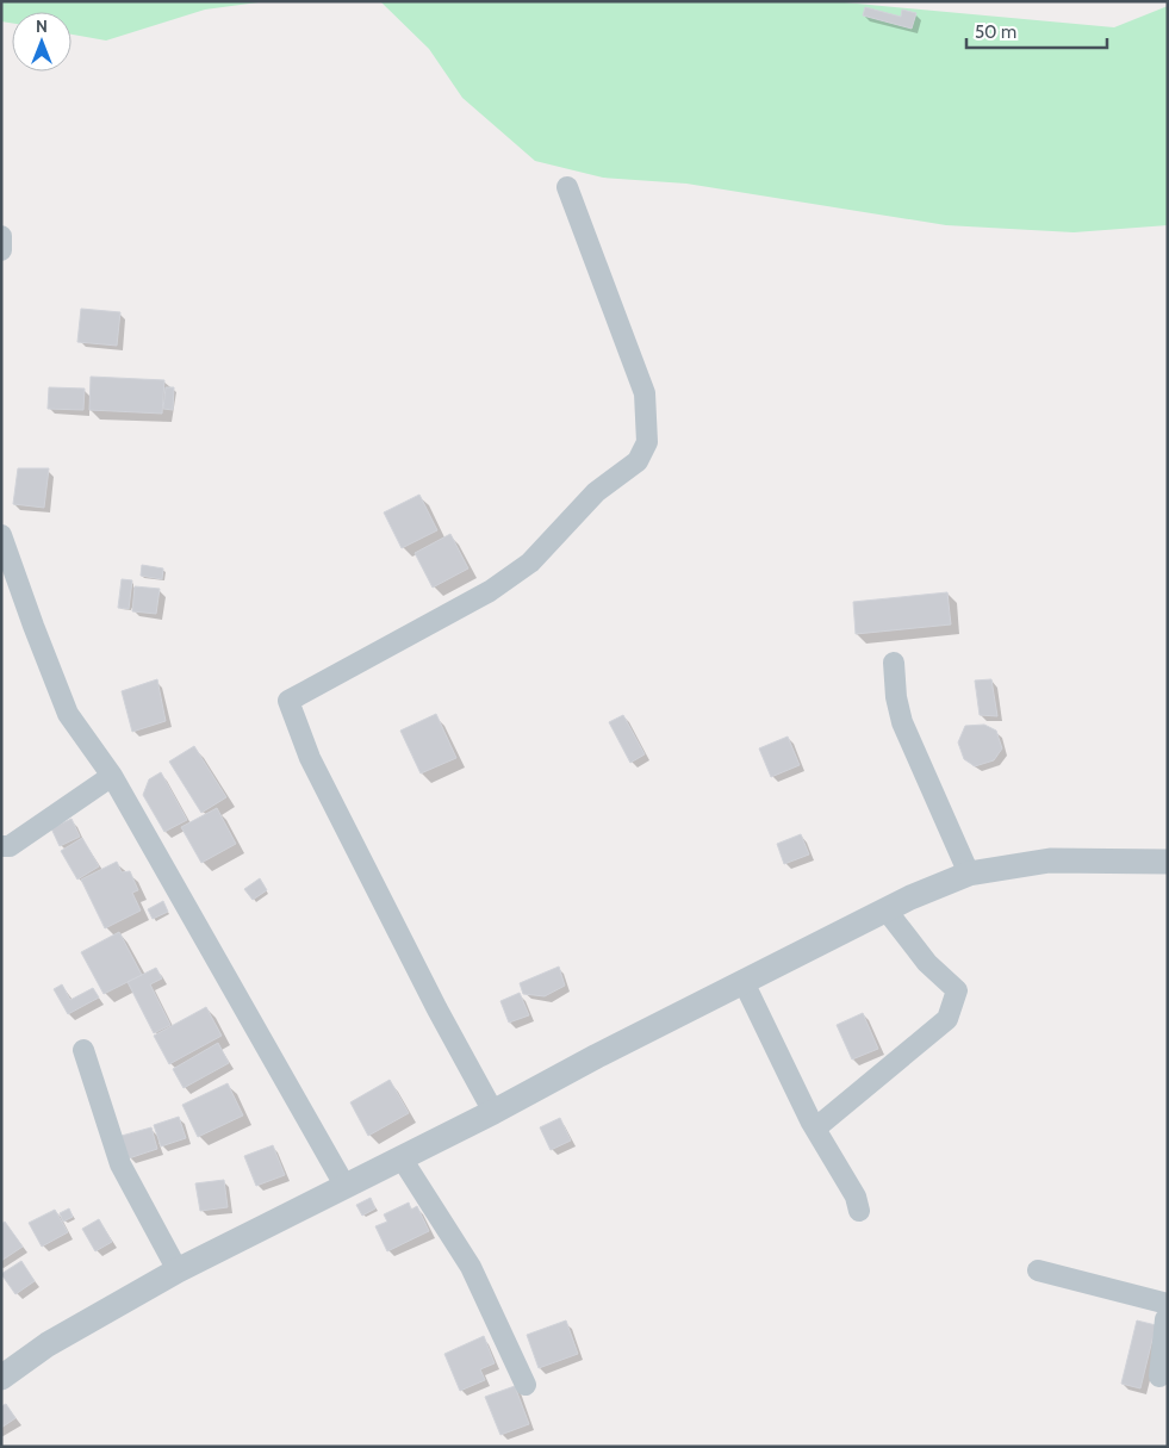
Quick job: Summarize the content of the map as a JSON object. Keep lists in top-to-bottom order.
{
  "scale_bar": "50 m",
  "north": "top"
}
